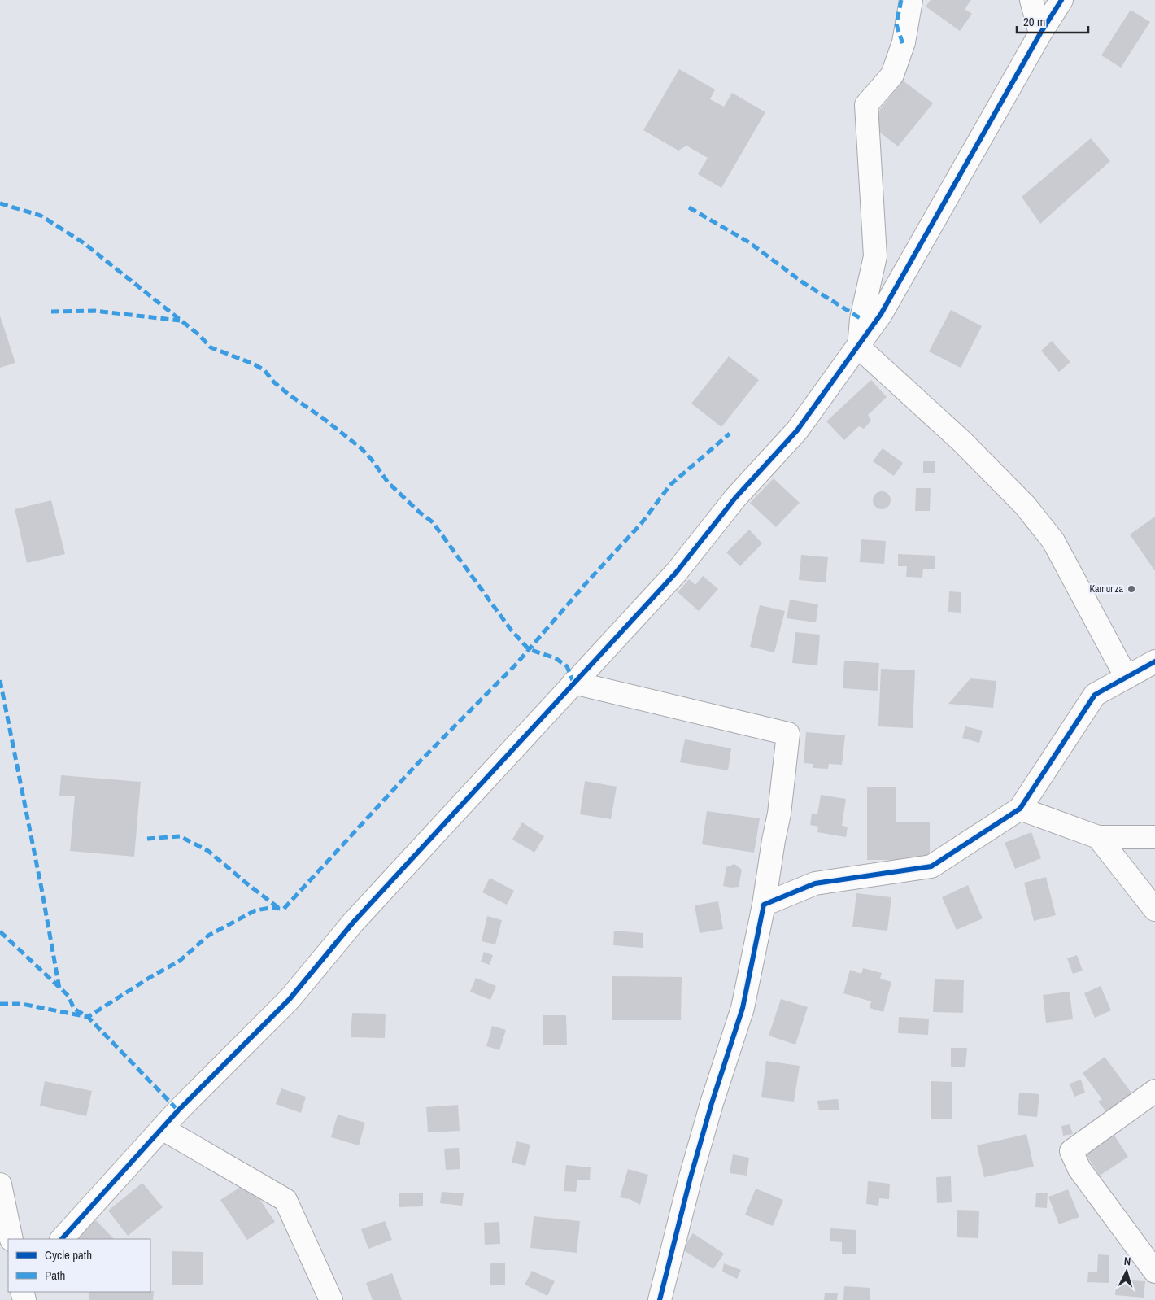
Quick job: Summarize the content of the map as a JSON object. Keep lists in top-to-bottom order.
{
  "places": ["Kamunza"],
  "legend": ["Cycle path", "Path"],
  "scale_bar": "20 m",
  "north": "top"
}
